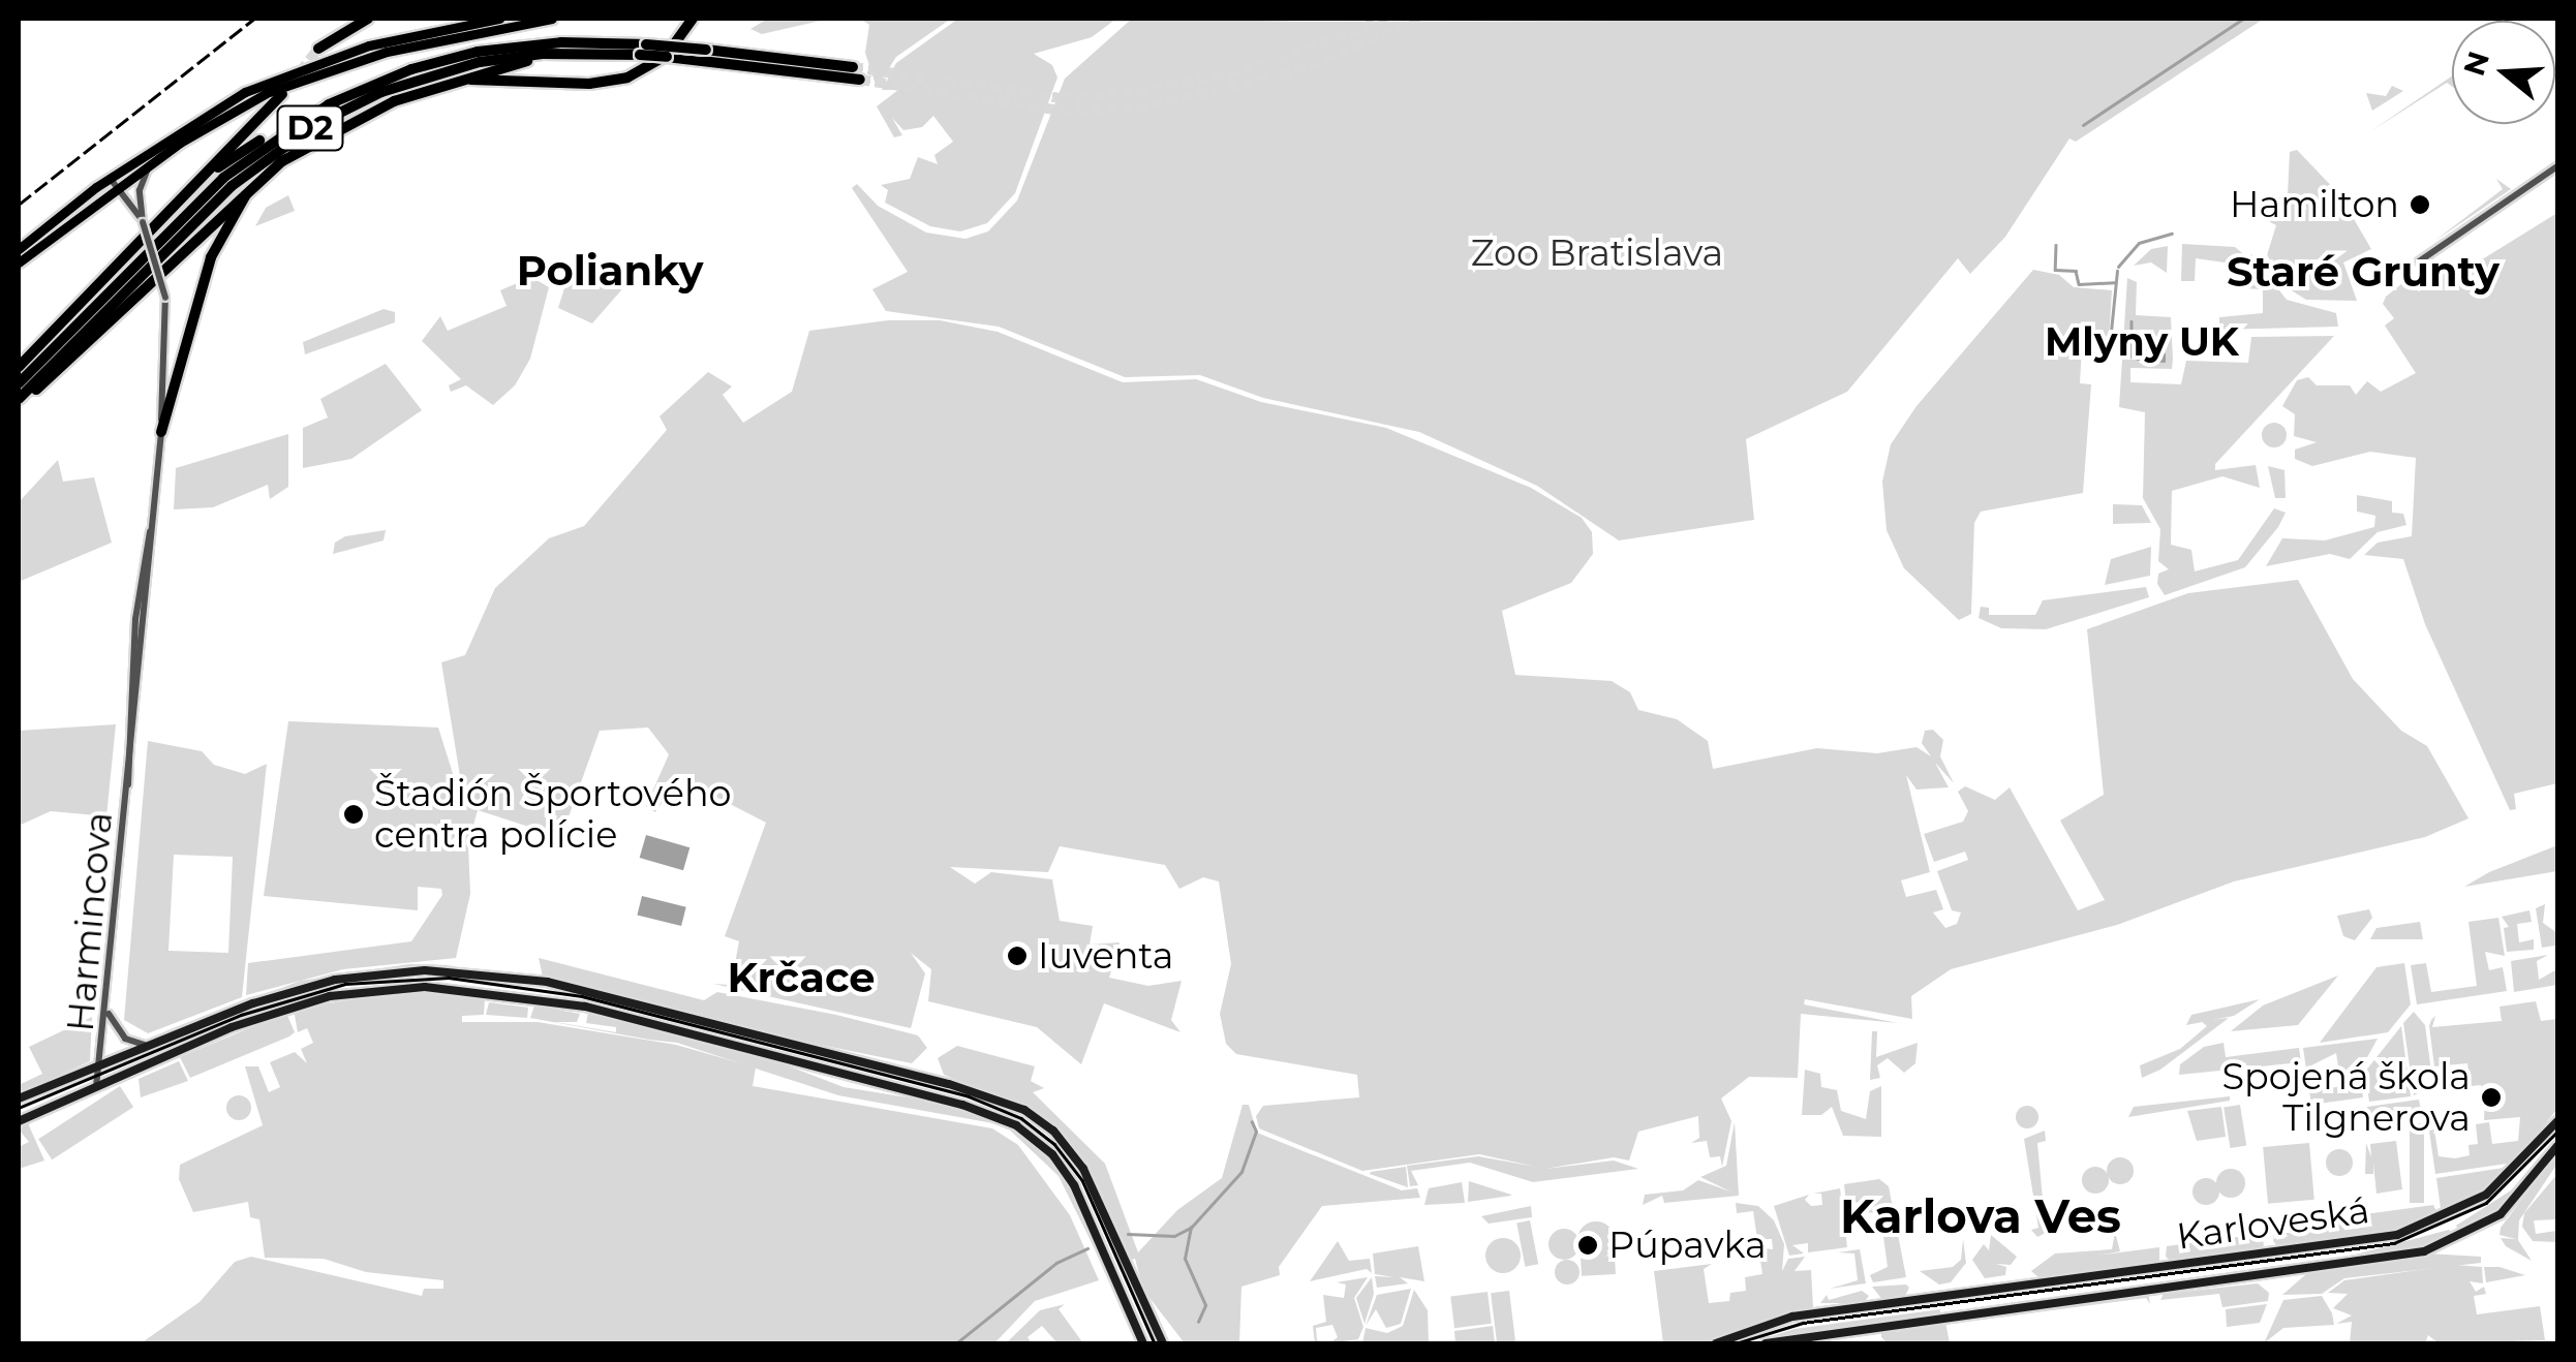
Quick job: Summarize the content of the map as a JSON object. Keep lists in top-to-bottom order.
{
  "streets": {
    "highway": ["D2"],
    "main road": ["Karloveská"],
    "street": ["Harmincova"]
  },
  "districts": [
    "Polianky",
    "Staré Grunty",
    "Mlyny UK",
    "Krčace",
    "Karlova Ves"
  ],
  "parks": ["Zoo Bratislava"],
  "places": [
    "Hamilton",
    "Štadión Športového centra polície",
    "Iuventa",
    "Spojená škola Tilgnerova",
    "Púpavka"
  ],
  "north": "left"
}
